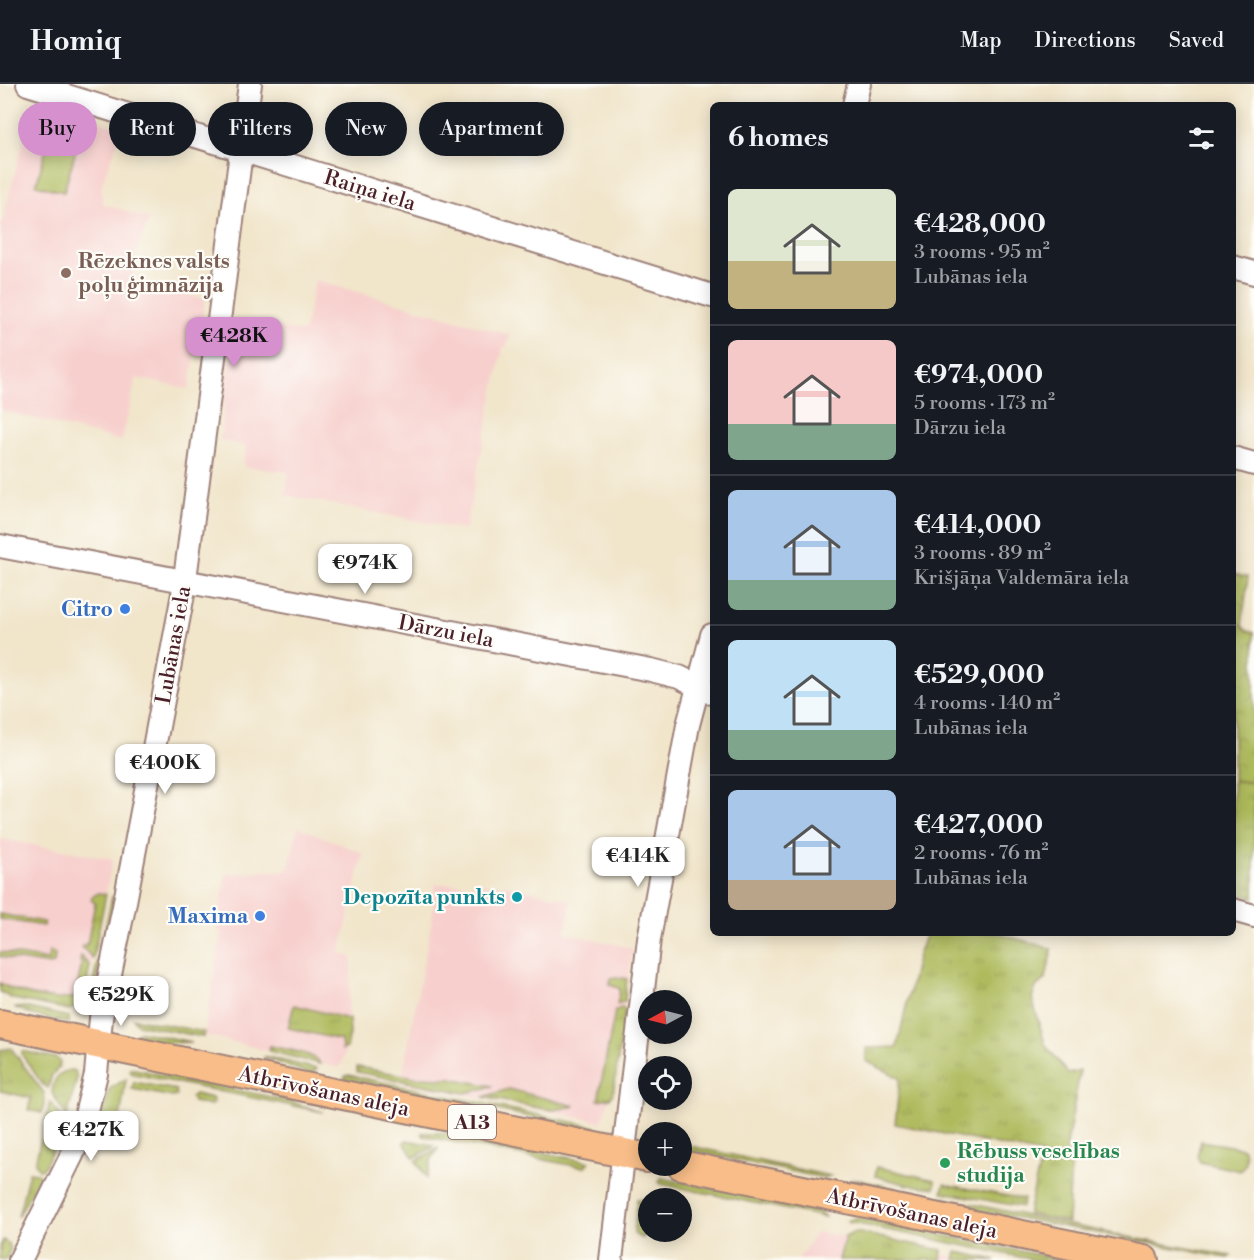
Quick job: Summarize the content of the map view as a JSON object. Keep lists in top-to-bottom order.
{
  "streets": {
    "main road": ["Atbrīvošanas aleja", "A13"],
    "street": ["Raiņa iela", "Dārzu iela", "Lubānas iela"]
  },
  "crossings": [
    ["Dārzu iela", "Lubānas iela"],
    ["Lubānas iela", "Atbrīvošanas aleja"]
  ],
  "places": [
    "Rēzeknes valsts poļu ģimnāzija",
    "Citro",
    "Depozīta punkts",
    "Maxima",
    "Rēbuss veselības studija"
  ],
  "north": "left",
  "page": {
    "header": "Homiq",
    "nav": ["Map", "Directions", "Saved"],
    "chip": [
      "Buy",
      "Rent",
      "Filters",
      "New",
      "Apartment"
    ],
    "heading": "6 homes",
    "list": [
      {
        "name": "€428,000",
        "note": "3 rooms · 95 m² · Lubānas iela"
      },
      {
        "name": "€974,000",
        "note": "5 rooms · 173 m² · Dārzu iela"
      },
      {
        "name": "€414,000",
        "note": "3 rooms · 89 m² · Krišjāņa Valdemāra iela"
      },
      {
        "name": "€529,000",
        "note": "4 rooms · 140 m² · Lubānas iela"
      },
      {
        "name": "€427,000",
        "note": "2 rooms · 76 m² · Lubānas iela"
      }
    ],
    "price": [
      "€428K",
      "€974K",
      "€400K",
      "€414K",
      "€529K",
      "€427K"
    ],
    "map_buttons": ["+", "−"]
  }
}
